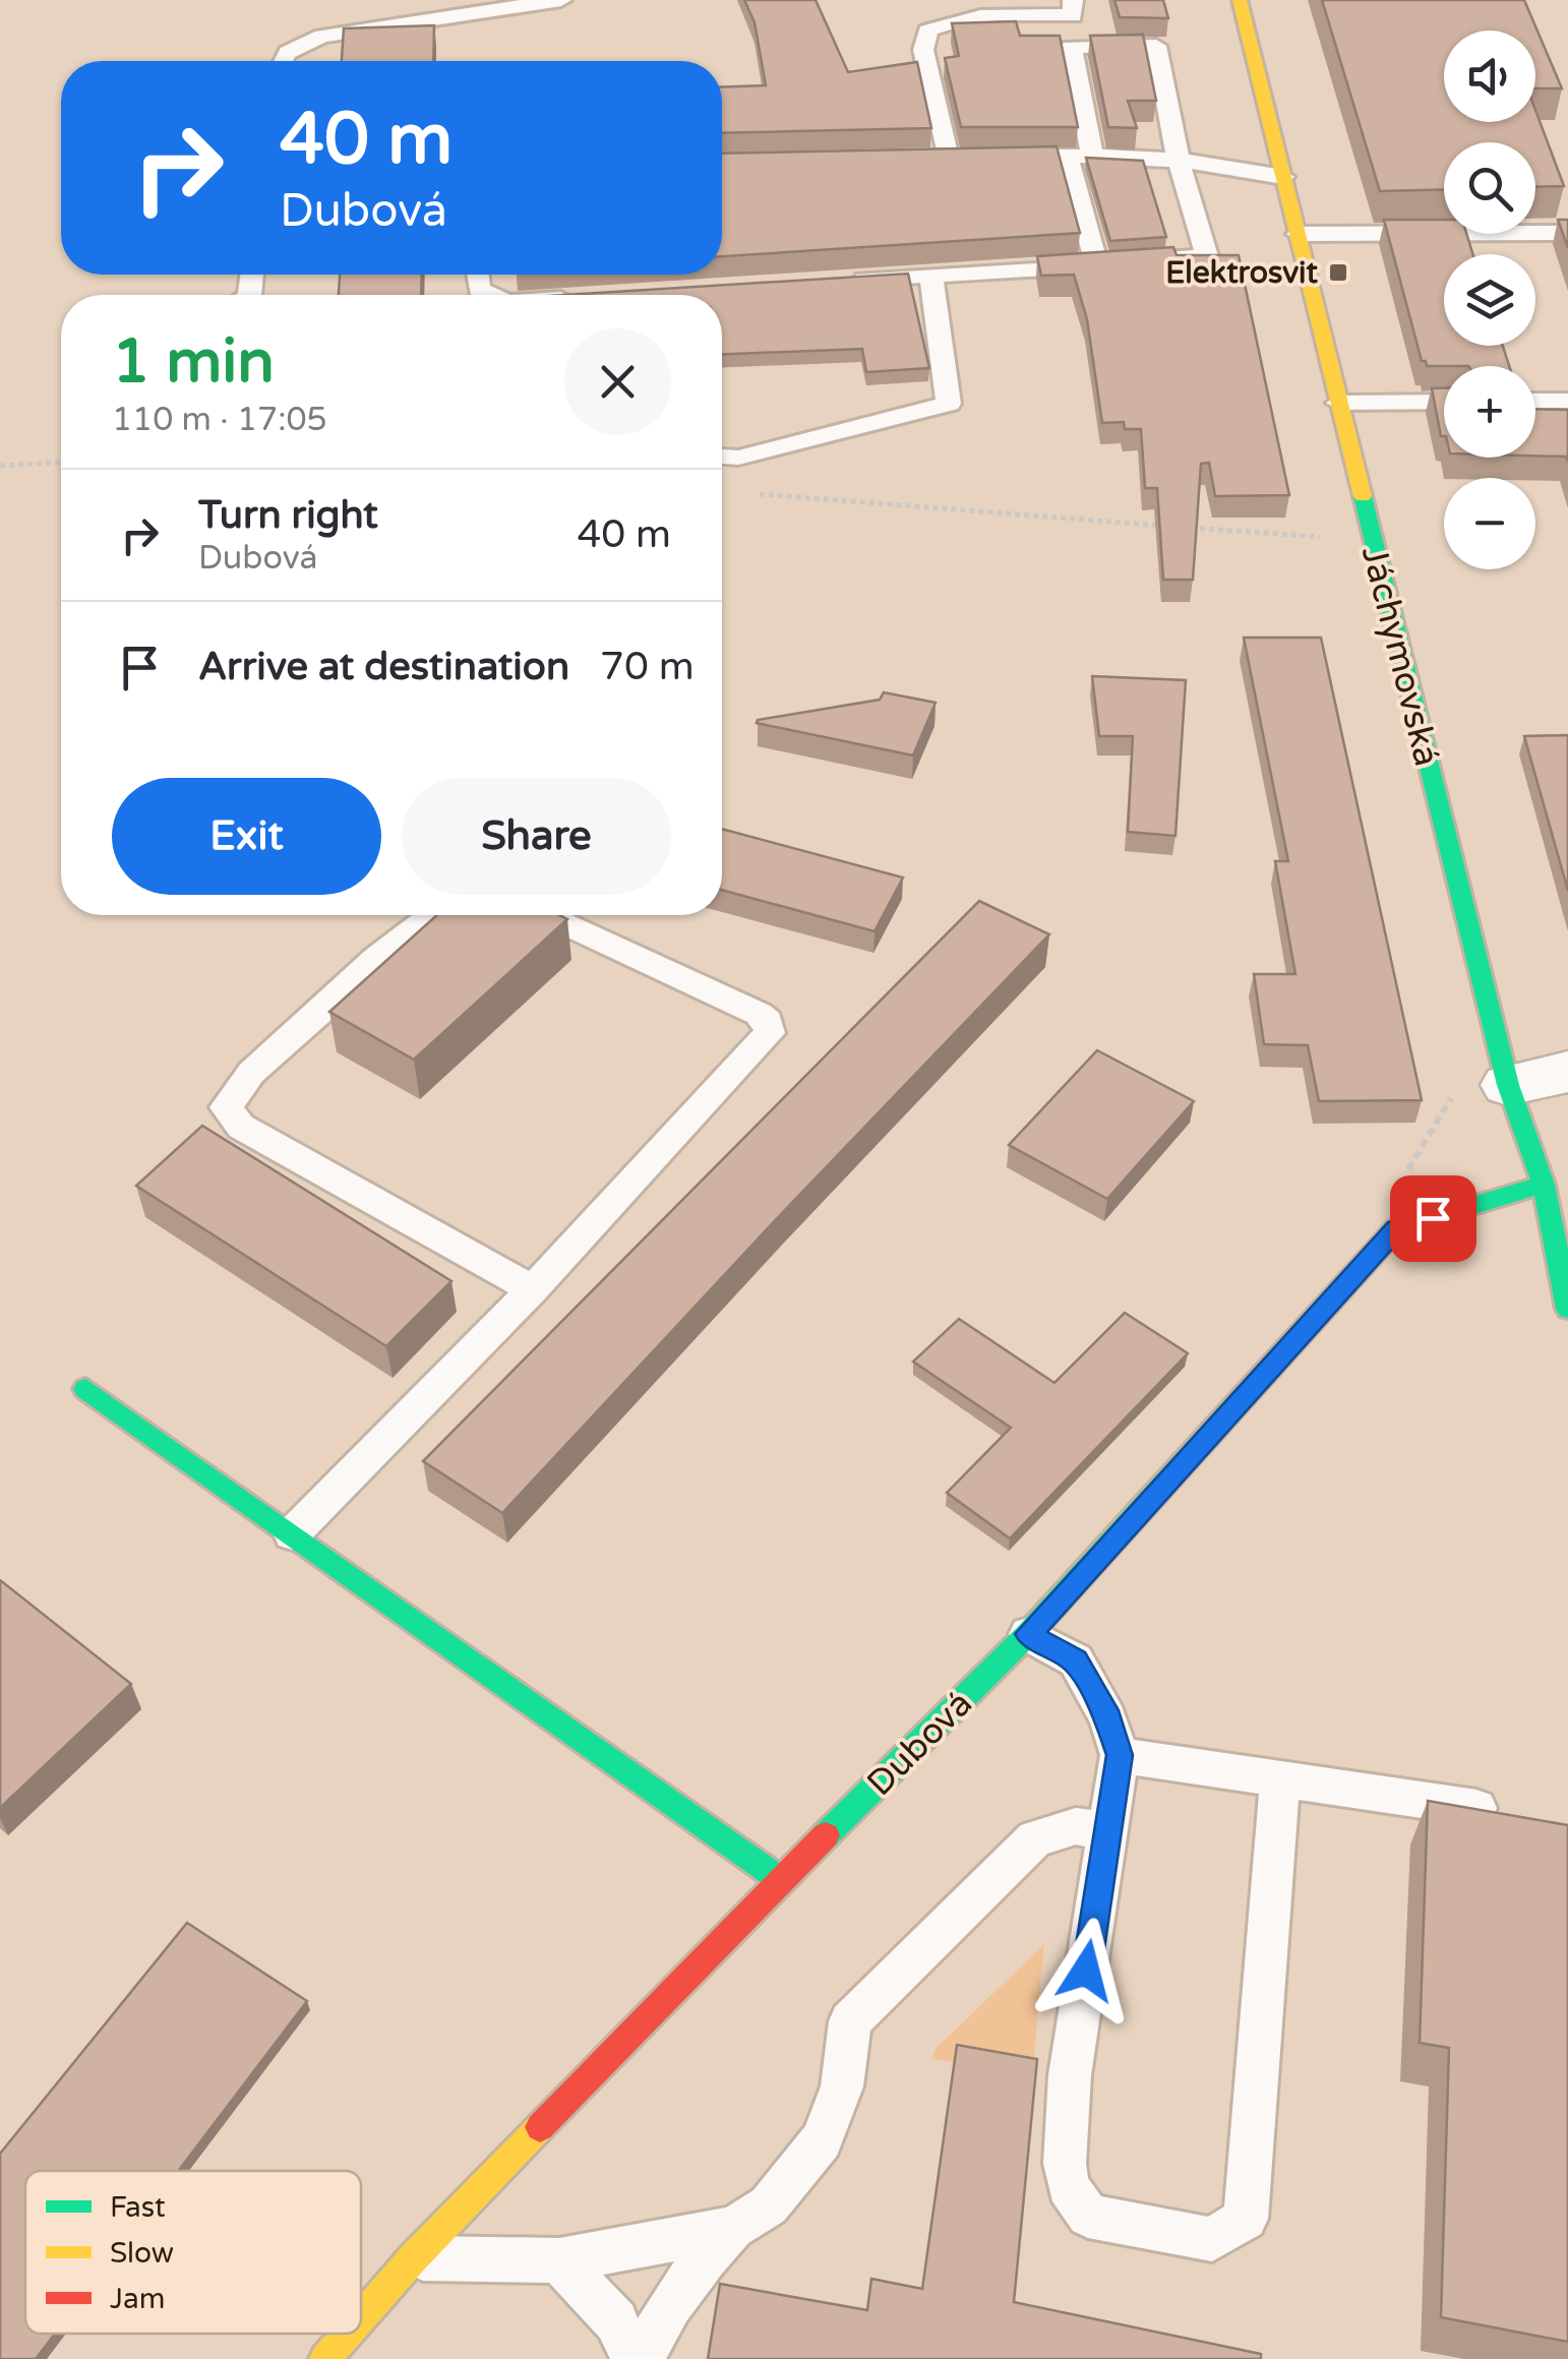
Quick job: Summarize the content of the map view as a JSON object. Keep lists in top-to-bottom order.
{
  "streets": {
    "street": ["Jáchymovská", "Dubová"]
  },
  "crossings": [
    ["Jáchymovská", "Dubová"]
  ],
  "places": {
    "transit": ["Elektrosvit"]
  },
  "legend": ["Fast", "Slow", "Jam"],
  "page": {
    "map_buttons": ["+", "−"],
    "turn": ["40 m", "Dubová"],
    "heading": ["1 min", "110 m · 17:05"],
    "list": [
      {
        "name": "Turn right",
        "note": "Dubová",
        "value": "40 m"
      },
      {
        "name": "Arrive at destination",
        "value": "70 m"
      }
    ],
    "buttons": ["Exit", "Share"]
  }
}
